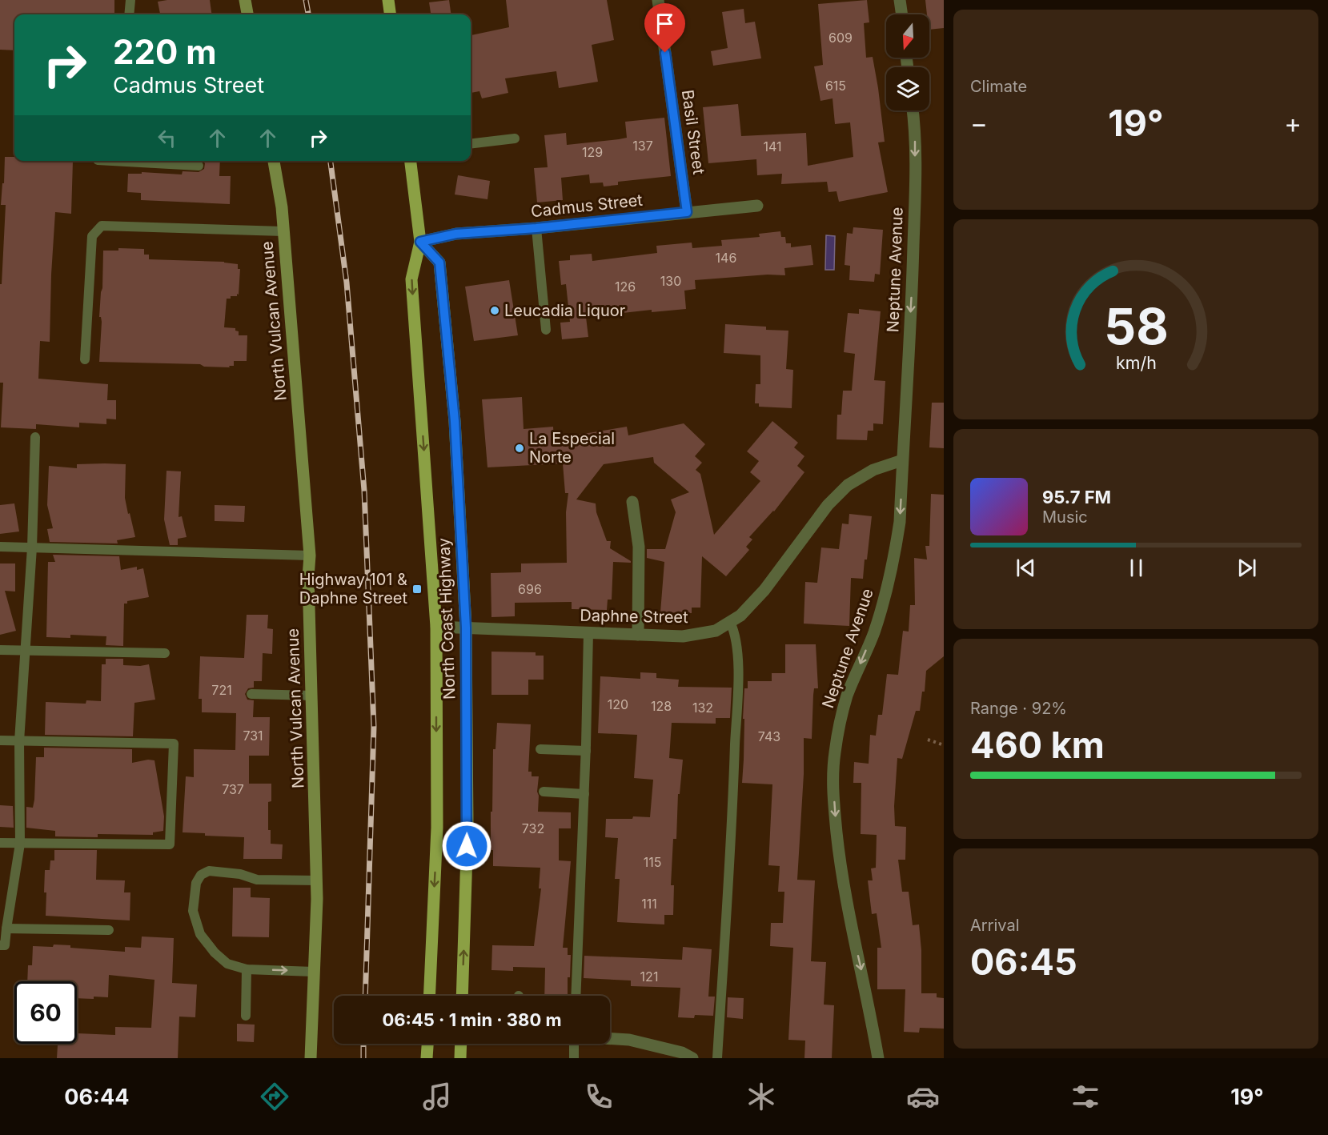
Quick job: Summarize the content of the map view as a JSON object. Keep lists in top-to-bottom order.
{
  "streets": {
    "main road": ["North Vulcan Avenue", "North Coast Highway"],
    "street": [
      "Basil Street",
      "Cadmus Street",
      "Neptune Avenue",
      "Daphne Street"
    ]
  },
  "crossings": [
    ["Basil Street", "Cadmus Street"],
    ["Cadmus Street", "North Coast Highway"],
    ["Neptune Avenue", "Daphne Street"],
    ["Daphne Street", "North Coast Highway"]
  ],
  "one_way": ["Neptune Avenue"],
  "places": {
    "other": ["Leucadia Liquor", "La Especial Norte"],
    "transit": ["Highway 101 & Daphne Street"]
  },
  "house_numbers": [
    "609",
    "615",
    "137",
    "141",
    "129",
    "146",
    "130",
    "126",
    "696",
    "721",
    "120",
    "128",
    "132",
    "731",
    "743",
    "737",
    "732",
    "115",
    "111",
    "121"
  ],
  "north": "bottom",
  "page": {
    "tile": [
      "Climate",
      ["Range · 92%", "460 km"],
      ["Arrival", "06:45"]
    ],
    "turn": ["220 m", "Cadmus Street"],
    "heat": ["−", "19°", "+"],
    "song": ["95.7 FM", "Music"],
    "limit": "60",
    "trip": "06:45 · 1 min · 380 m",
    "tabs": ["06:44", "19°"],
    "gauge": ["58", "km/h"]
  }
}
